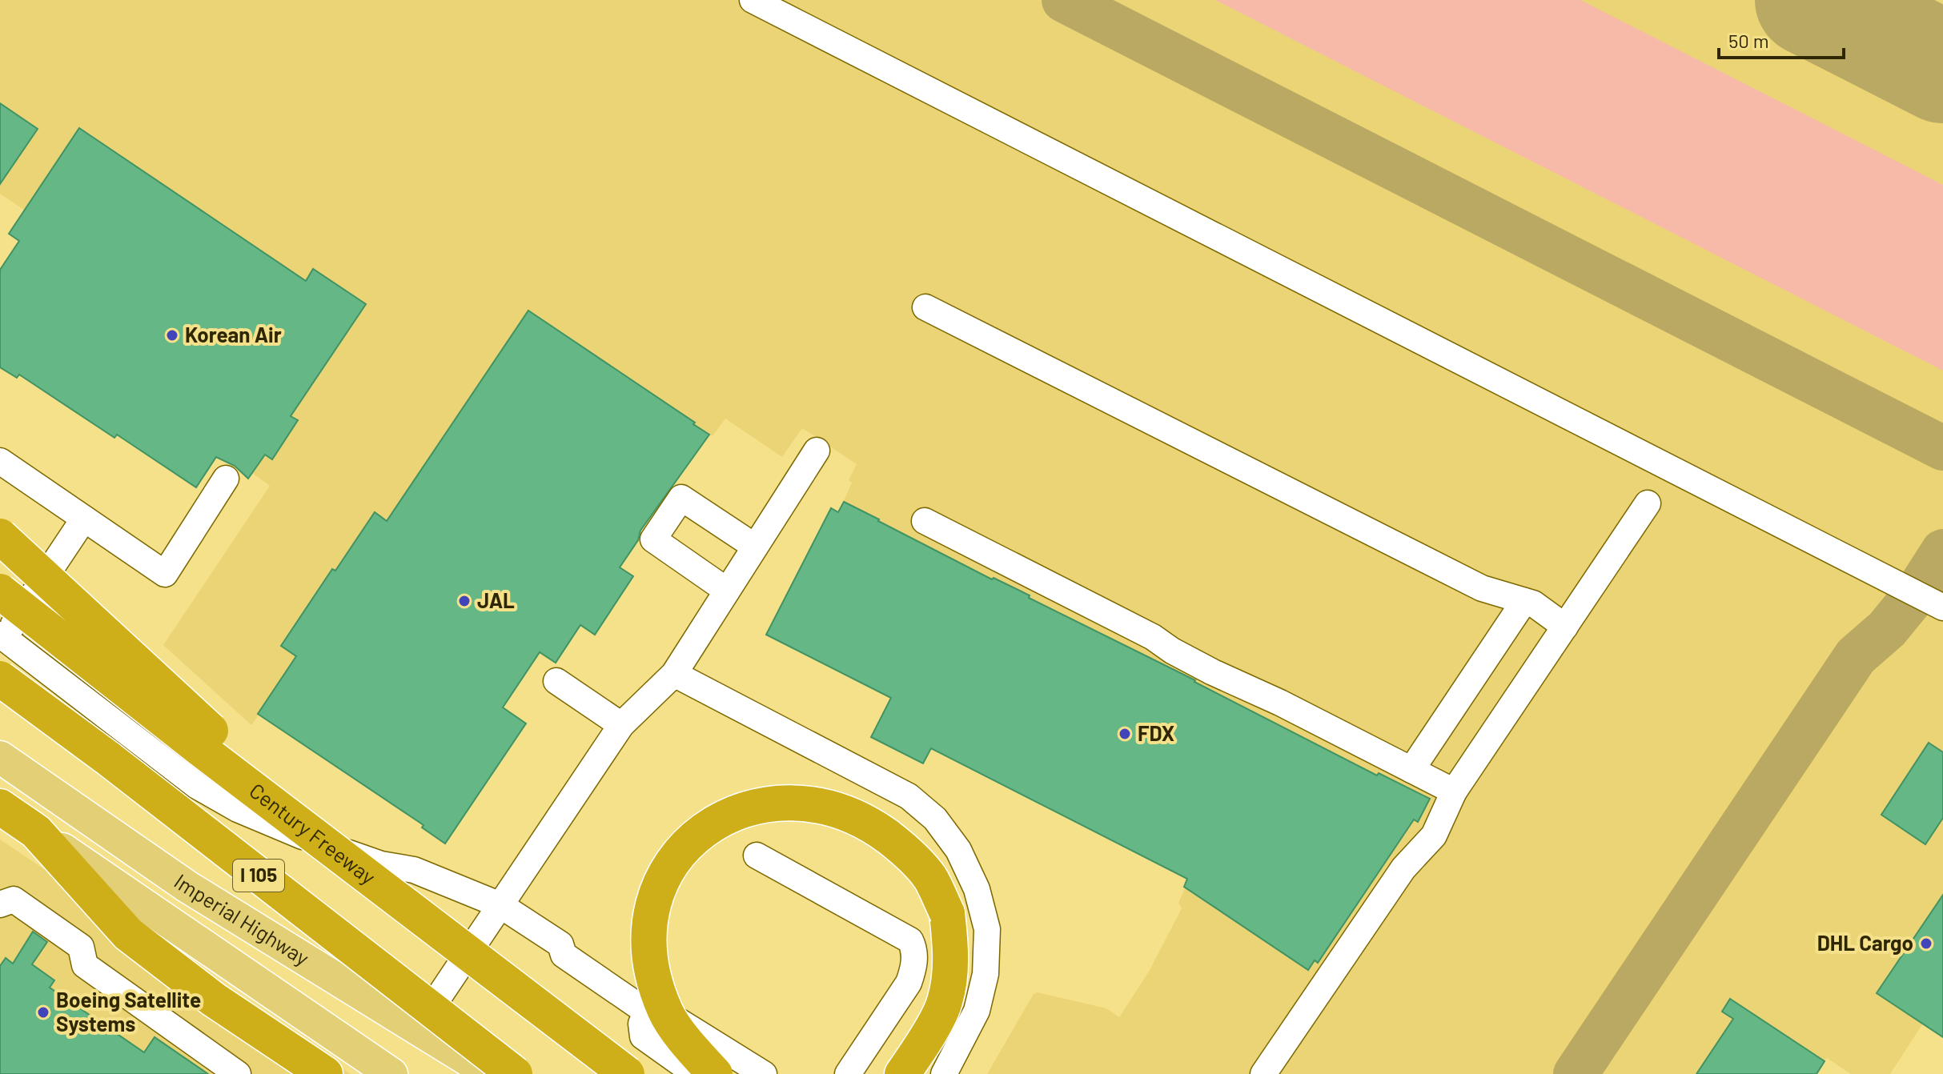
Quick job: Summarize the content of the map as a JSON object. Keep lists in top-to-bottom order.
{
  "streets": {
    "highway": ["Century Freeway", "I 105", "Imperial Highway"]
  },
  "places": [
    "Korean Air",
    "JAL",
    "FDX",
    "DHL Cargo",
    "Boeing Satellite Systems"
  ],
  "scale_bar": "50 m"
}
